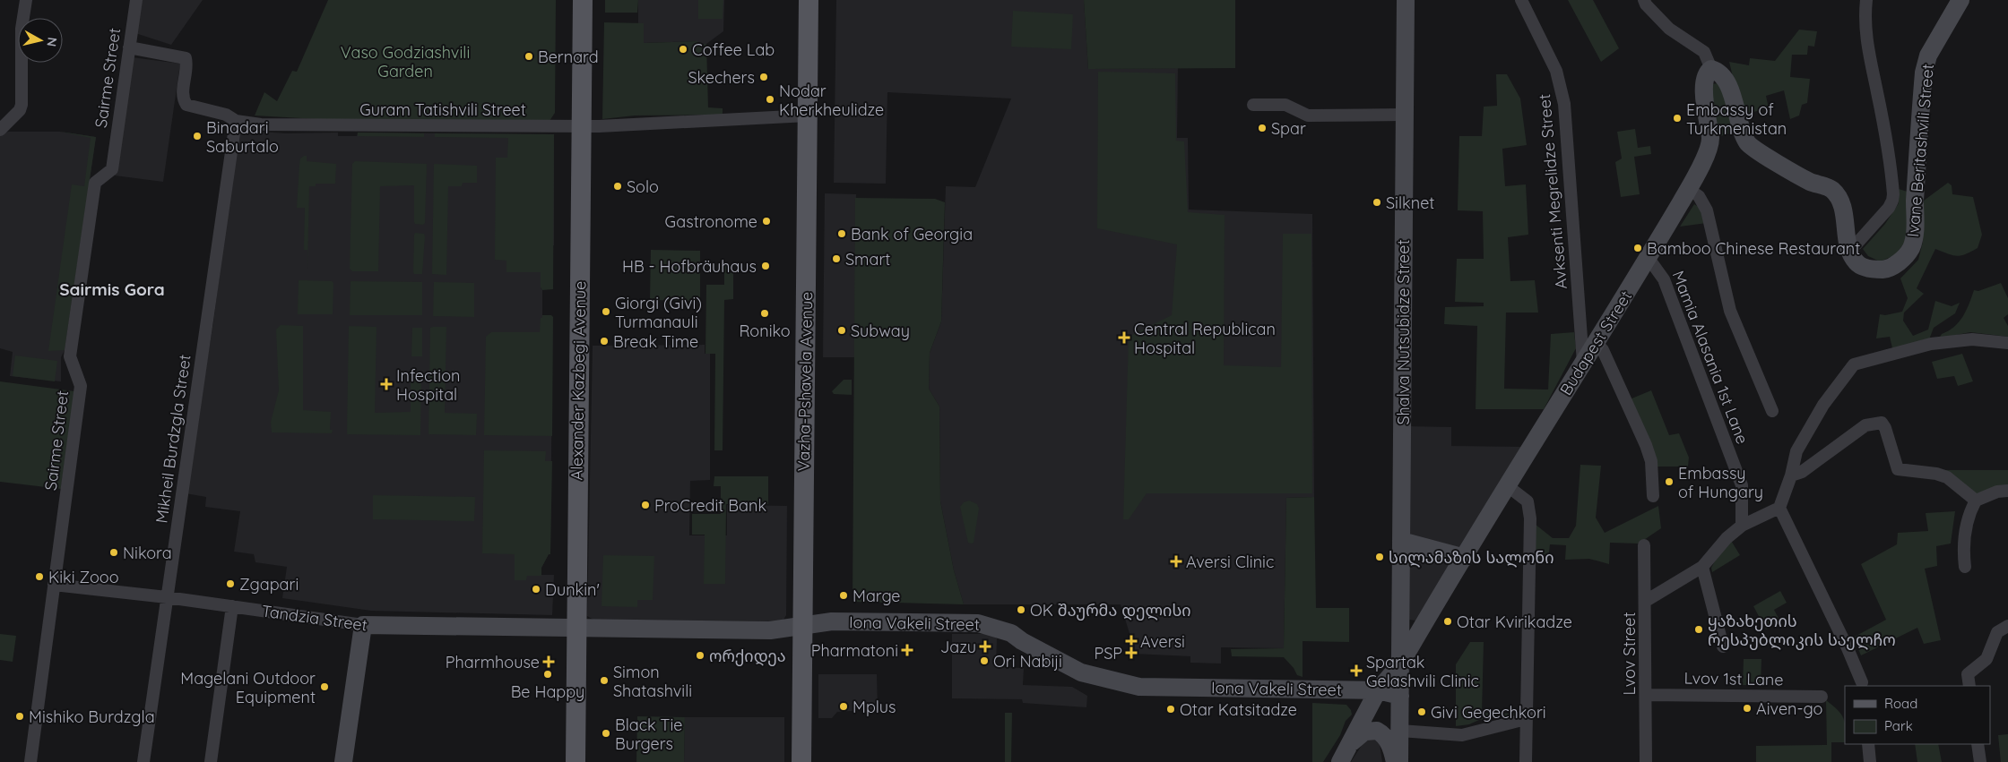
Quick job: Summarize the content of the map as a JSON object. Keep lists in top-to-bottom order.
{
  "streets": {
    "main road": [
      "Ivane Beritashvili Street",
      "Shalva Nutsubidze Street",
      "Budapest Street",
      "Alexander Kazbegi Avenue",
      "Vazha-Pshavela Avenue",
      "Tandzia Street",
      "Iona Vakeli Street"
    ],
    "street": [
      "Sairme Street",
      "Guram Tatishvili Street",
      "Avksenti Megrelidze Street",
      "Mamia Alasania 1st Lane",
      "Mikheil Burdzgla Street",
      "Lvov Street",
      "Lvov 1st Lane"
    ]
  },
  "crossings": [
    ["Sairme Street", "Guram Tatishvili Street"],
    ["Sairme Street", "Tandzia Street"],
    ["Guram Tatishvili Street", "Alexander Kazbegi Avenue"],
    ["Guram Tatishvili Street", "Vazha-Pshavela Avenue"],
    ["Guram Tatishvili Street", "Mikheil Burdzgla Street"],
    ["Avksenti Megrelidze Street", "Budapest Street"],
    ["Shalva Nutsubidze Street", "Budapest Street"],
    ["Shalva Nutsubidze Street", "Iona Vakeli Street"],
    ["Budapest Street", "Mamia Alasania 1st Lane"],
    ["Budapest Street", "Iona Vakeli Street"],
    ["Alexander Kazbegi Avenue", "Tandzia Street"],
    ["Alexander Kazbegi Avenue", "Iona Vakeli Street"],
    ["Vazha-Pshavela Avenue", "Iona Vakeli Street"],
    ["Mikheil Burdzgla Street", "Tandzia Street"],
    ["Tandzia Street", "Iona Vakeli Street"],
    ["Lvov Street", "Lvov 1st Lane"]
  ],
  "districts": ["Sairmis Gora"],
  "parks": ["Vaso Godziashvili Garden"],
  "places": {
    "other": [
      "Coffee Lab",
      "Bernard",
      "Skechers",
      "Nodar Kherkheulidze",
      "Embassy of Turkmenistan",
      "Spar",
      "Binadari Saburtalo",
      "Solo",
      "Silknet",
      "Gastronome",
      "Bank of Georgia",
      "Bamboo Chinese Restaurant",
      "Smart",
      "HB - Hofbräuhaus",
      "Giorgi (Givi) Turmanauli",
      "Roniko",
      "Subway",
      "Break Time",
      "Embassy of Hungary",
      "ProCredit Bank",
      "Nikora",
      "სილამაზის სალონი",
      "Kiki Zooo",
      "Zgapari",
      "Dunkin'",
      "Marge",
      "OK შაურმა დელისი",
      "Otar Kvirikadze",
      "ყაზახეთის რესპუბლიკის საელჩო",
      "ორქიდეა",
      "Ori Nabiji",
      "Be Happy",
      "Simon Shatashvili",
      "Magelani Outdoor Equipment",
      "Mplus",
      "Aiven-go",
      "Otar Katsitadze",
      "Givi Gegechkori",
      "Mishiko Burdzgla",
      "Black Tie Burgers"
    ],
    "health": [
      "Central Republican Hospital",
      "Infection Hospital",
      "Aversi Clinic",
      "Aversi",
      "Jazu",
      "Pharmatoni",
      "PSP",
      "Pharmhouse",
      "Spartak Gelashvili Clinic"
    ]
  },
  "legend": ["Road", "Park"],
  "north": "right"
}
